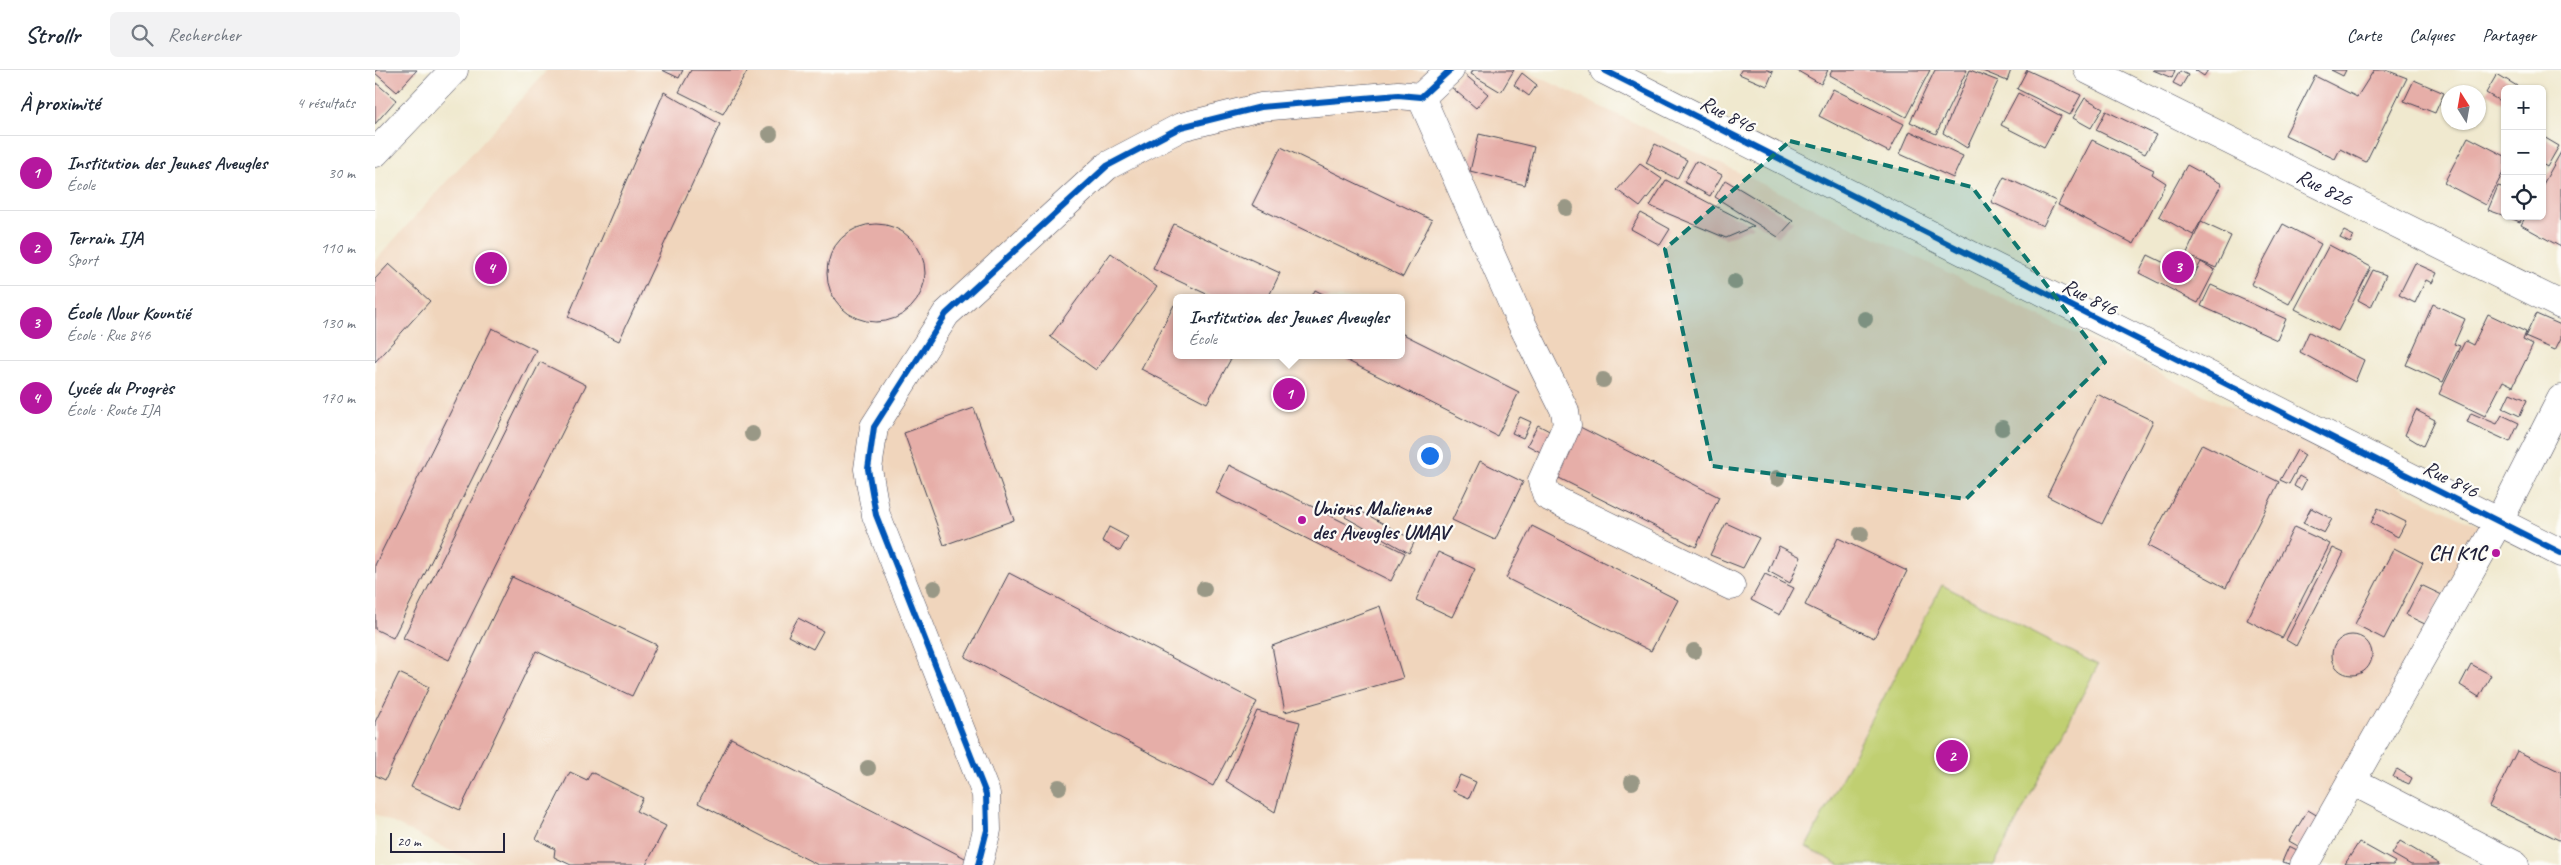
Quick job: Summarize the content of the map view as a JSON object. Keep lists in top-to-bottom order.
{
  "streets": {
    "street": ["Rue 846", "Rue 826"]
  },
  "places": ["Unions Malienne des Aveugles UMAV", "CH K1C"],
  "scale_bar": "20 m",
  "north": "top",
  "page": {
    "header": "Strollr",
    "search": "Rechercher",
    "nav": ["Carte", "Calques", "Partager"],
    "heading": ["À proximité", "4 résultats"],
    "map_buttons": ["+", "−"],
    "list": [
      {
        "mark": "1",
        "name": "Institution des Jeunes Aveugles",
        "note": "École",
        "value": "30 m"
      },
      {
        "mark": "2",
        "name": "Terrain IJA",
        "note": "Sport",
        "value": "110 m"
      },
      {
        "mark": "3",
        "name": "École Nour Kountié",
        "note": "École · Rue 846",
        "value": "130 m"
      },
      {
        "mark": "4",
        "name": "Lycée du Progrès",
        "note": "École · Route IJA",
        "value": "170 m"
      }
    ],
    "pins": [
      "3",
      "4",
      "1",
      "2"
    ],
    "popup": ["Institution des Jeunes Aveugles", "École"],
    "scale": "20 m"
  }
}
